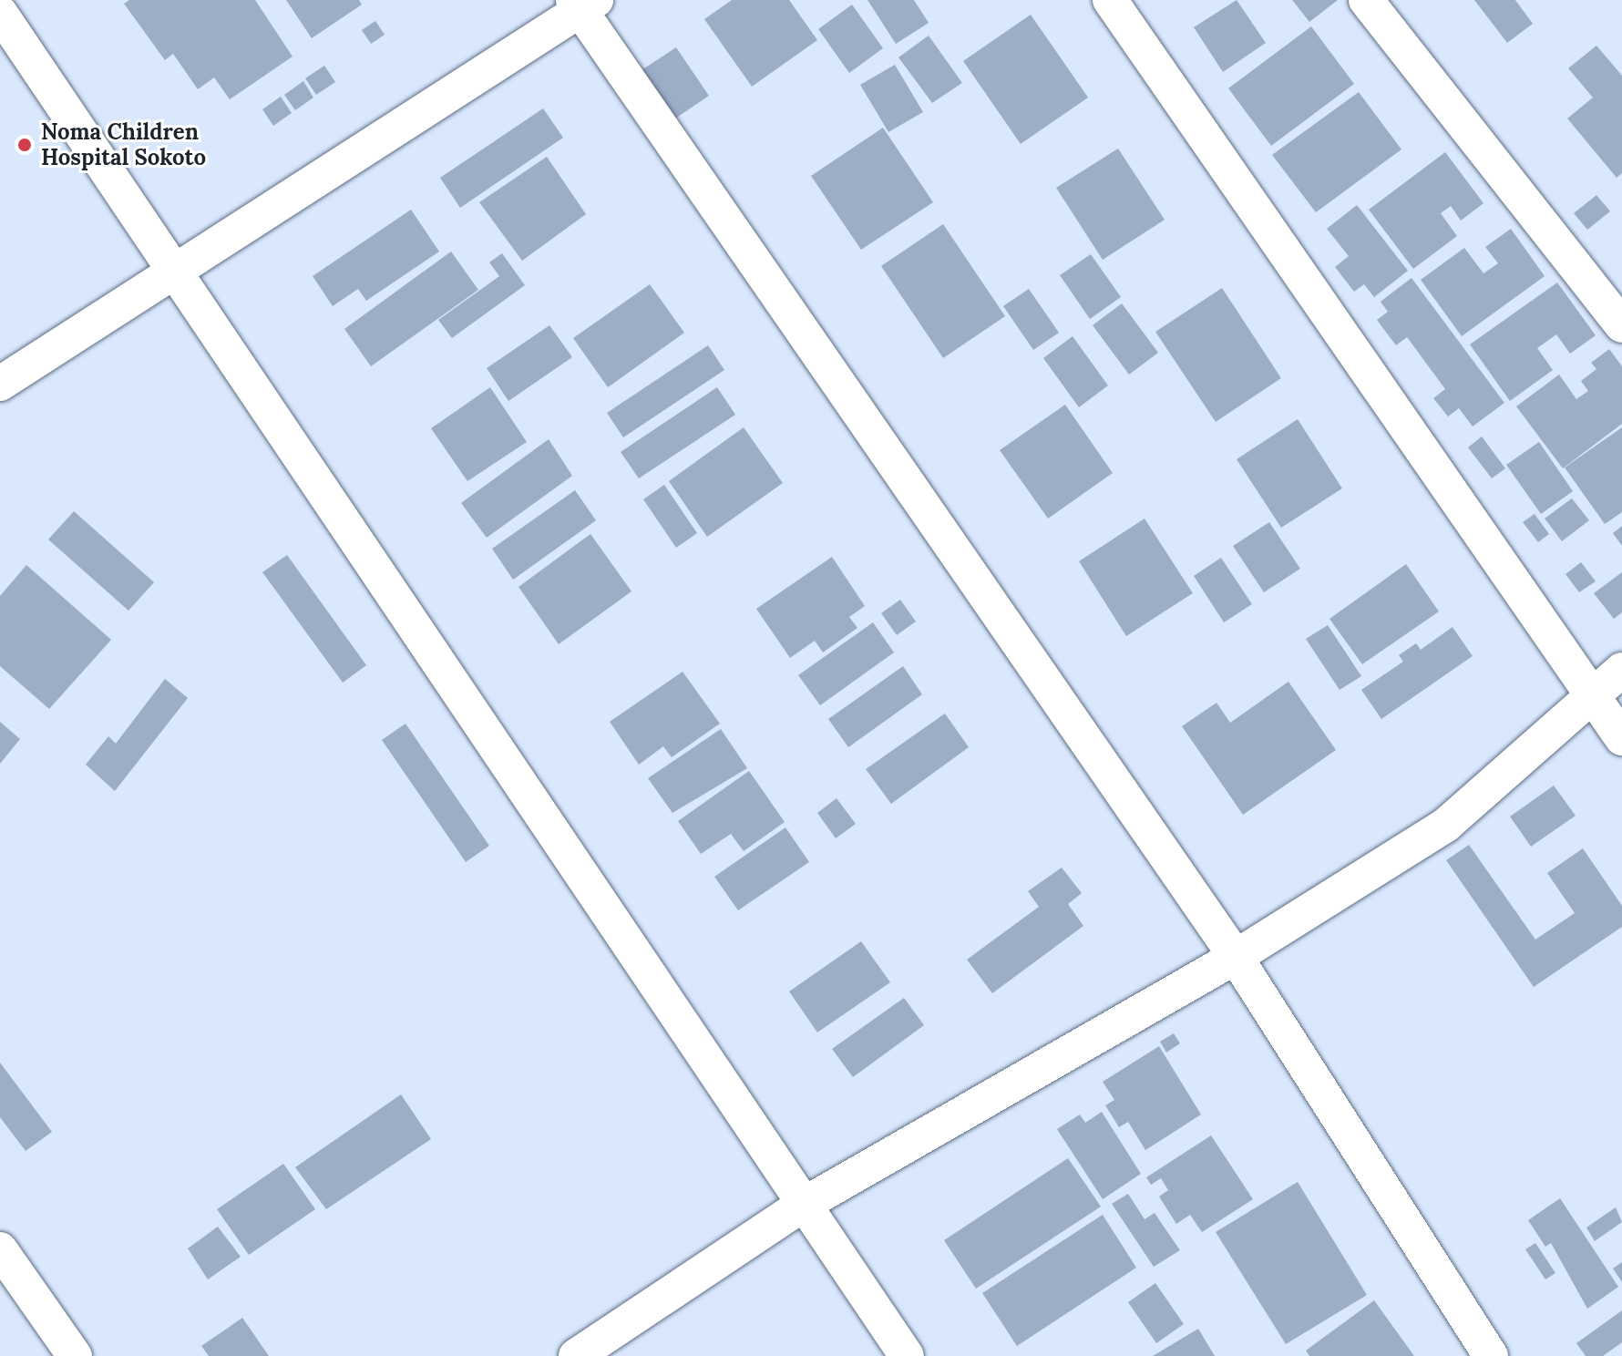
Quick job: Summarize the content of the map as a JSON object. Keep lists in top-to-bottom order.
{
  "places": ["Noma Children Hospital Sokoto"]
}
